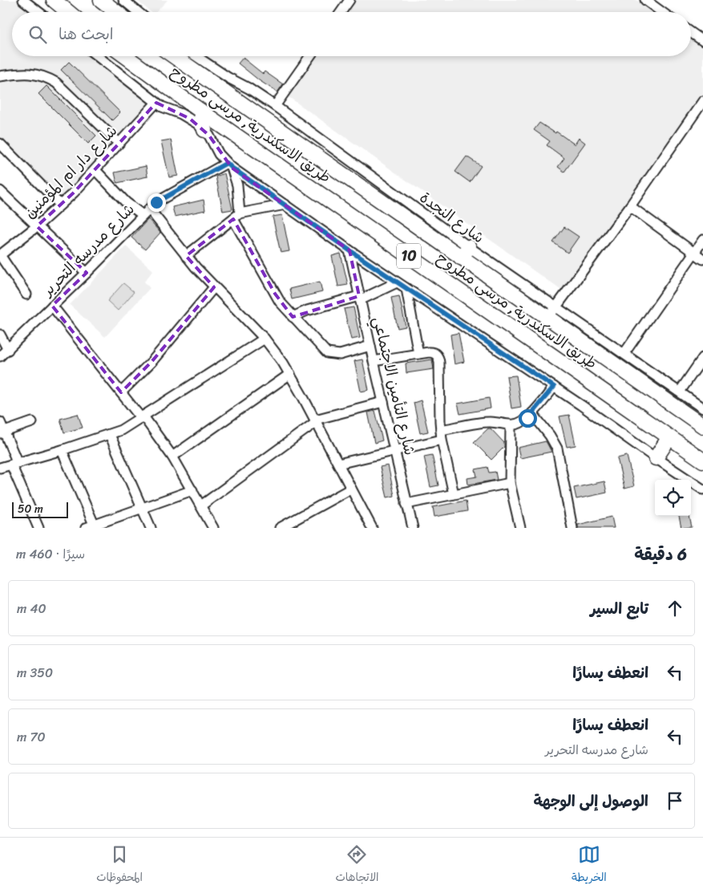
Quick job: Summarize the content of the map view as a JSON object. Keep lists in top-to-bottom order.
{
  "streets": {
    "main road": ["طريق الاسكندرية, مرسى مطروح", "10"],
    "street": [
      "شارع دار ام المؤمنين",
      "شارع النجدة",
      "شارع مدرسه التحرير",
      "شارع التأمين الاجتماعي"
    ]
  },
  "crossings": [
    ["طريق الاسكندرية, مرسى مطروح", "شارع النجدة"]
  ],
  "scale_bar": "50 m",
  "page": {
    "search": "ابحث هنا",
    "scale": "50 m",
    "heading": ["6 دقيقة", "سيرًا · 460 m"],
    "list": [
      ["تابع السير", "40 m"],
      ["انعطف يسارًا", "350 m"],
      ["انعطف يسارًا", "شارع مدرسه التحرير", "70 m"],
      "الوصول إلى الوجهة"
    ],
    "nav": ["الخريطة", "الاتجاهات", "المحفوظات"]
  }
}
